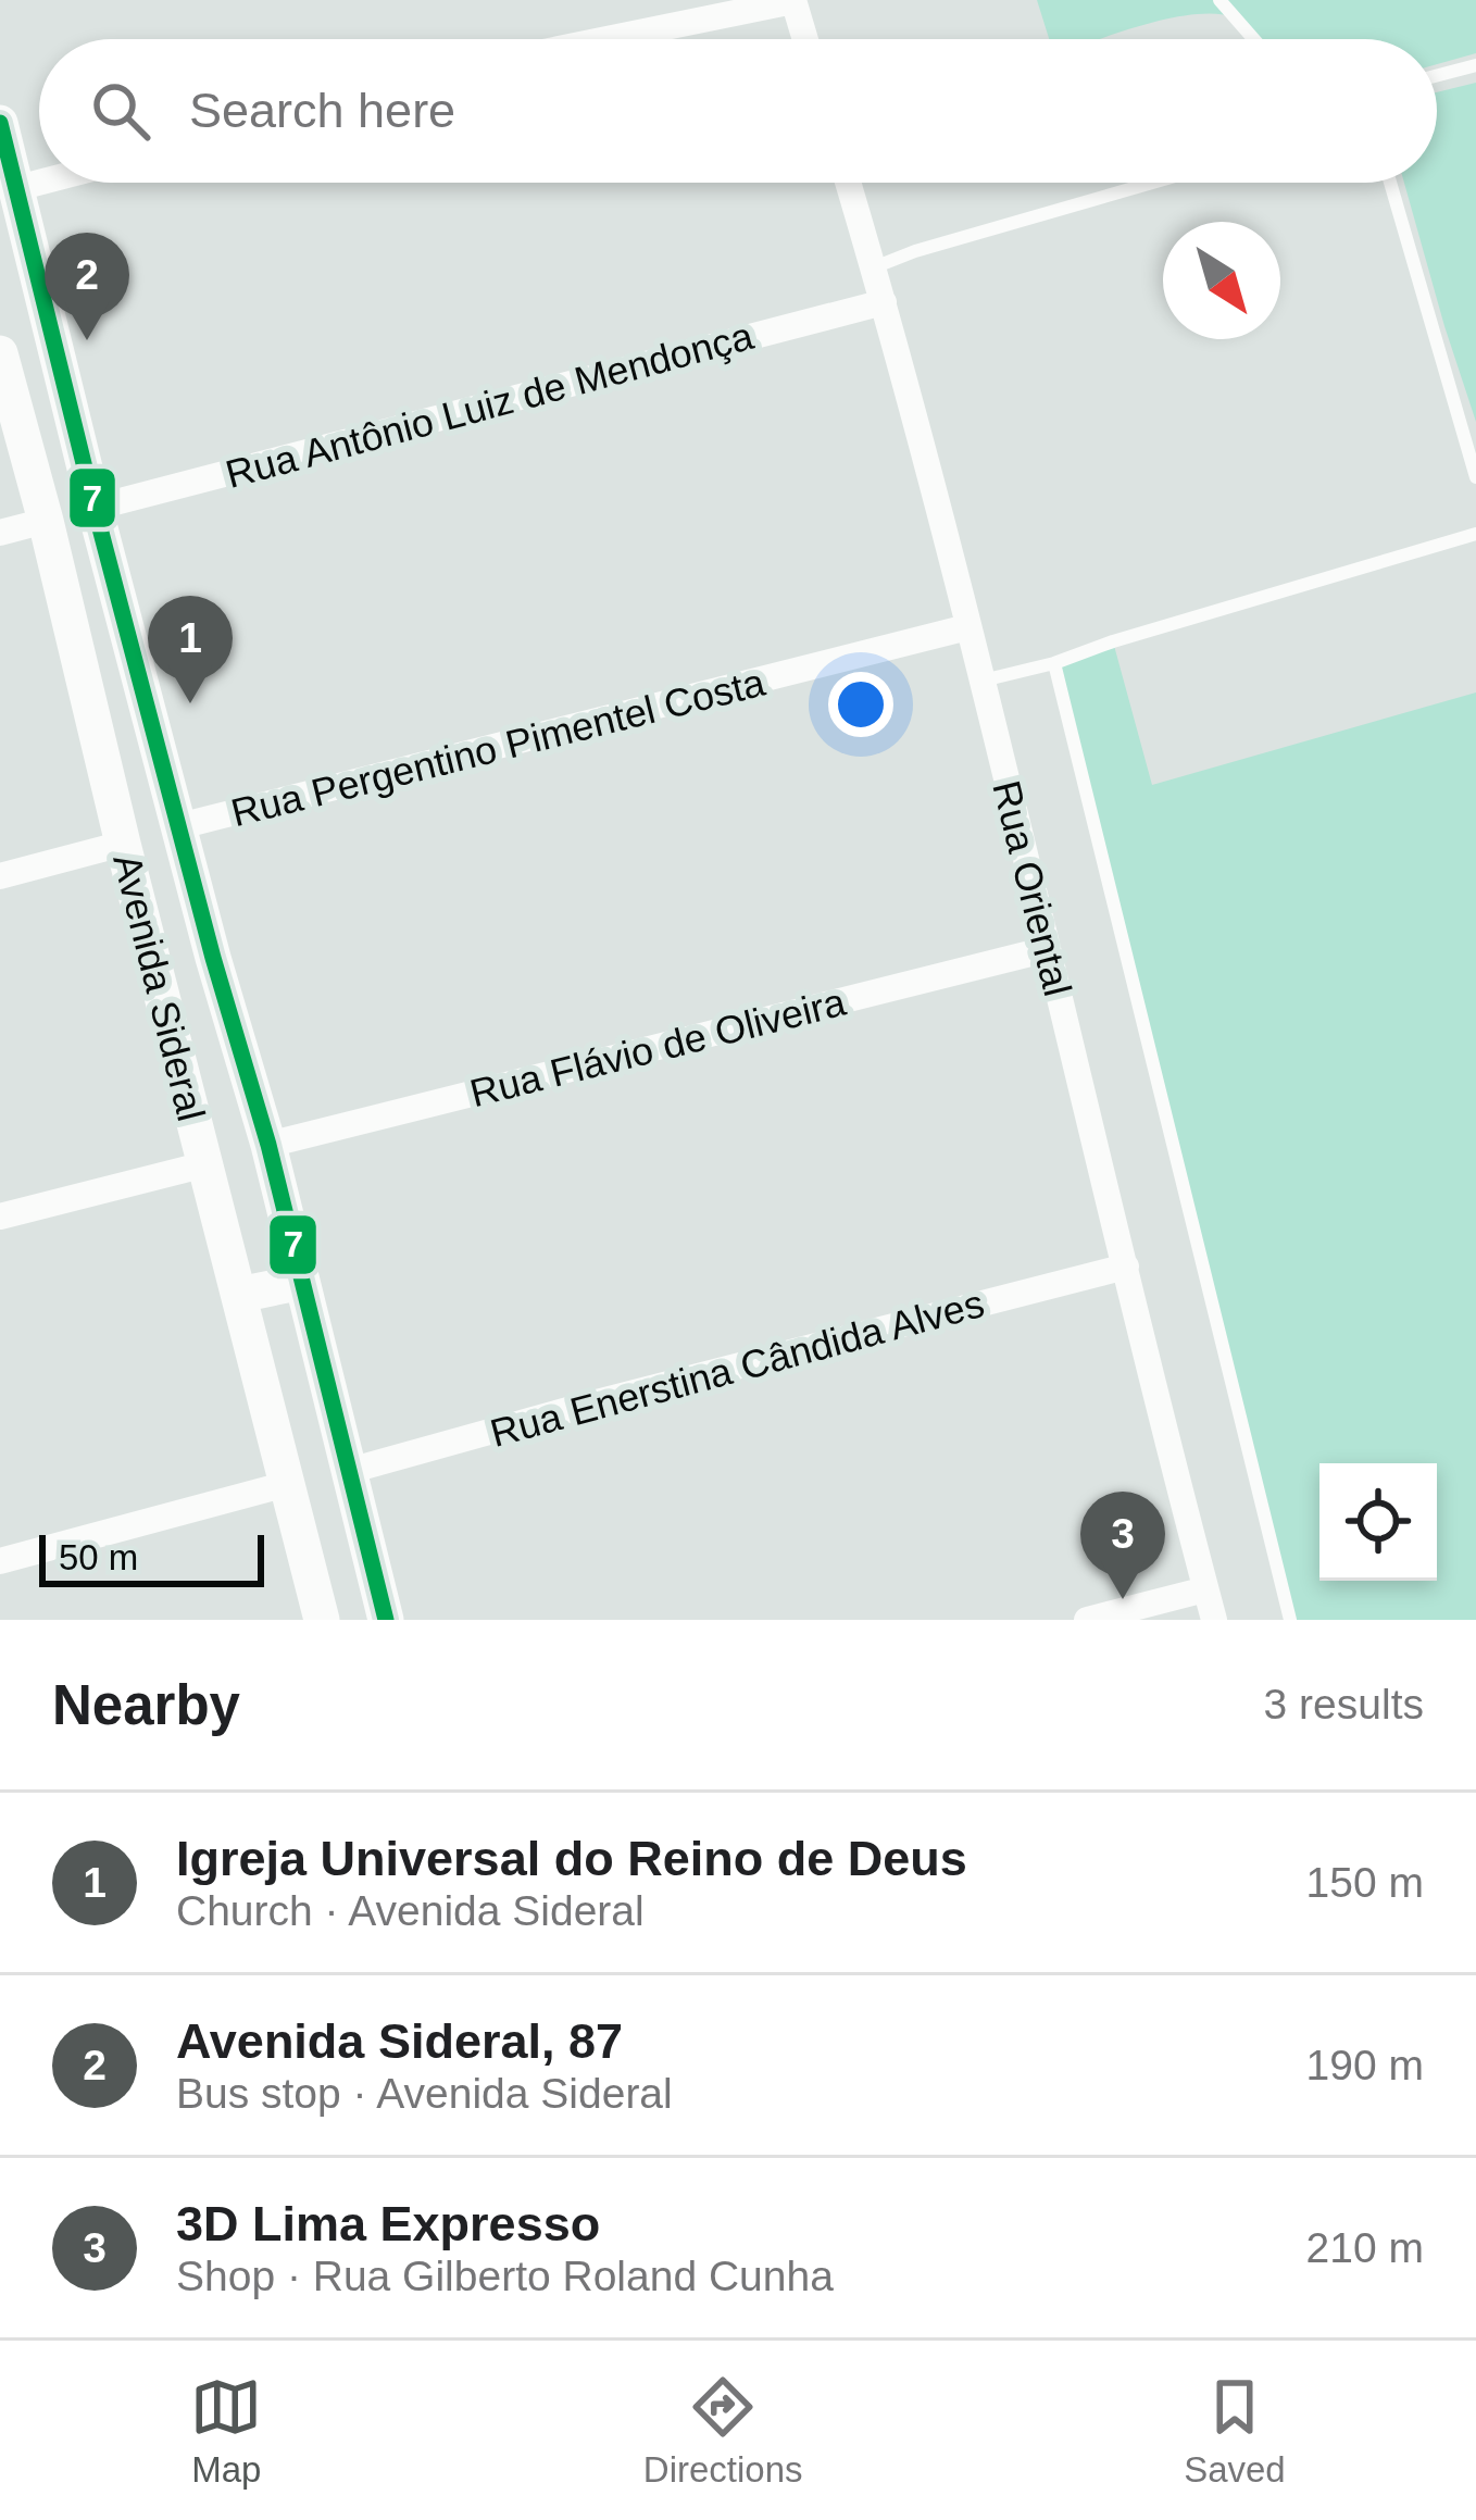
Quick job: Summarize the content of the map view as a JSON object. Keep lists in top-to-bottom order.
{
  "streets": {
    "main road": ["Avenida Sideral"],
    "street": [
      "Rua Antônio Luiz de Mendonça",
      "Rua Pergentino Pimentel Costa",
      "Rua Oriental",
      "Rua Flávio de Oliveira",
      "Rua Enerstina Cândida Alves"
    ]
  },
  "crossings": [
    ["Rua Antônio Luiz de Mendonça", "Rua Oriental"],
    ["Rua Antônio Luiz de Mendonça", "Avenida Sideral"],
    ["Rua Pergentino Pimentel Costa", "Rua Oriental"],
    ["Rua Pergentino Pimentel Costa", "Avenida Sideral"],
    ["Rua Oriental", "Rua Flávio de Oliveira"],
    ["Rua Oriental", "Rua Enerstina Cândida Alves"],
    ["Avenida Sideral", "Rua Flávio de Oliveira"],
    ["Avenida Sideral", "Rua Enerstina Cândida Alves"]
  ],
  "lines": ["transit line 7"],
  "scale_bar": "50 m",
  "north": "bottom right",
  "page": {
    "search": "Search here",
    "pins": ["2", "1", "3"],
    "scale": "50 m",
    "heading": ["Nearby", "3 results"],
    "list": [
      {
        "mark": "1",
        "name": "Igreja Universal do Reino de Deus",
        "note": "Church · Avenida Sideral",
        "value": "150 m"
      },
      {
        "mark": "2",
        "name": "Avenida Sideral, 87",
        "note": "Bus stop · Avenida Sideral",
        "value": "190 m"
      },
      {
        "mark": "3",
        "name": "3D Lima Expresso",
        "note": "Shop · Rua Gilberto Roland Cunha",
        "value": "210 m"
      }
    ],
    "nav": ["Map", "Directions", "Saved"]
  }
}
